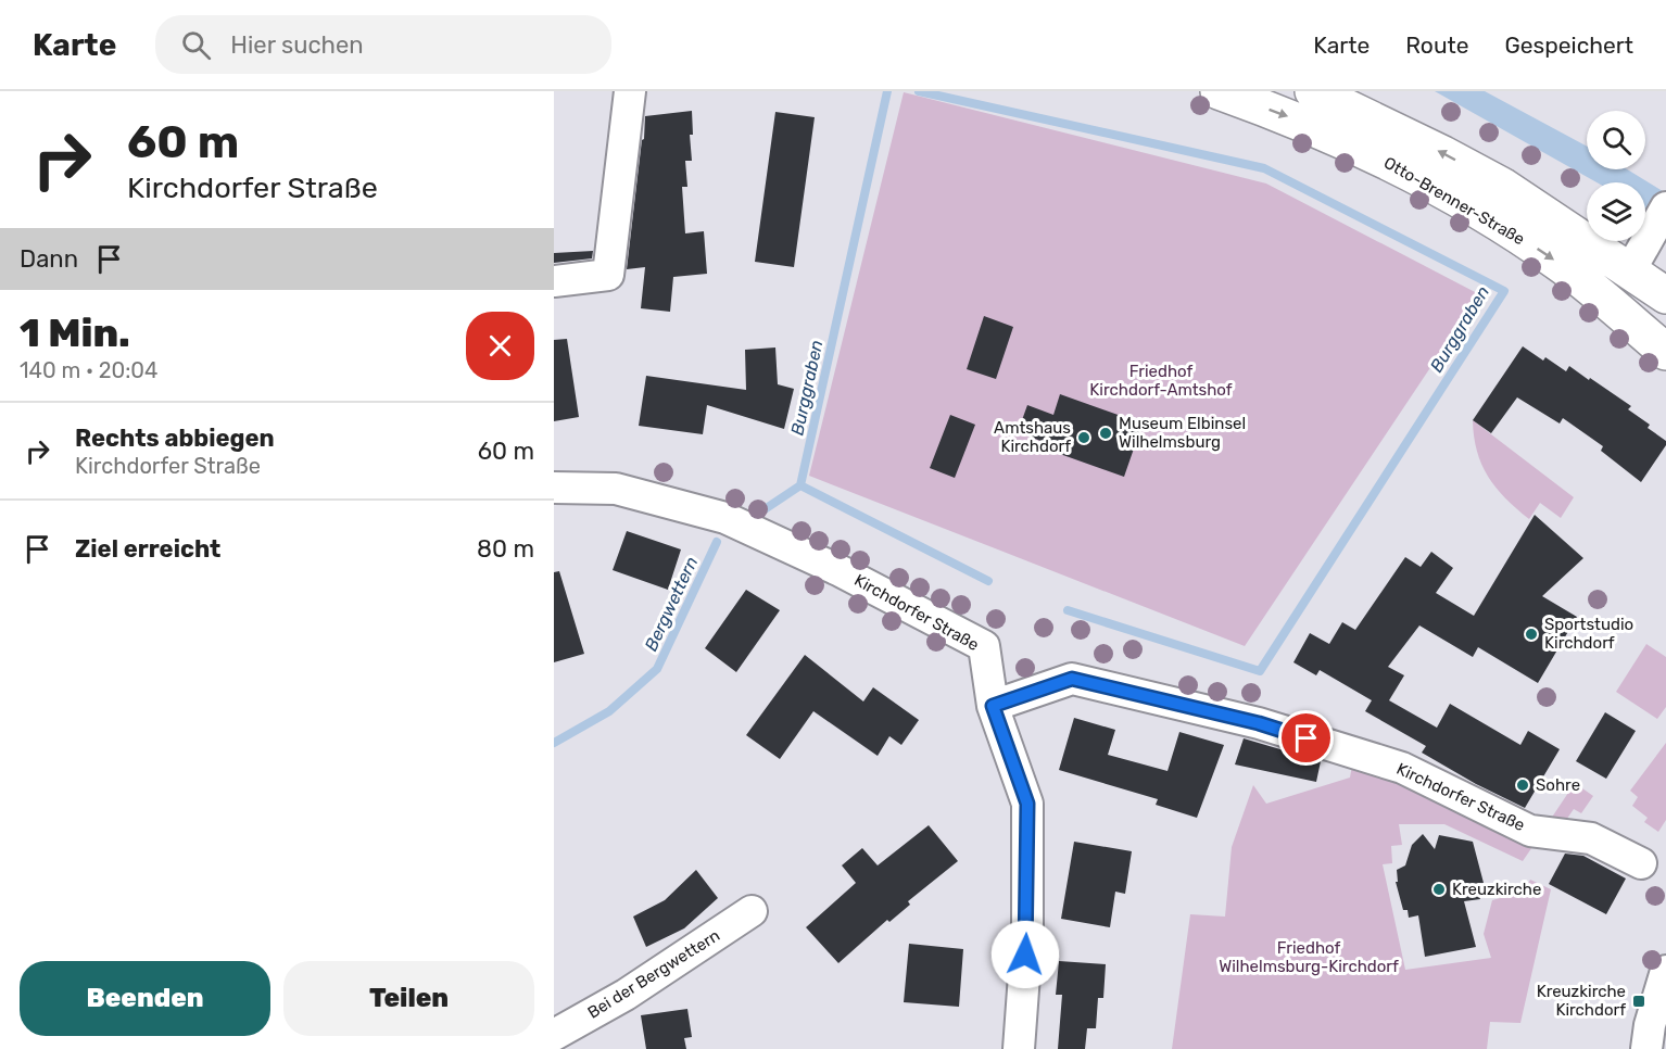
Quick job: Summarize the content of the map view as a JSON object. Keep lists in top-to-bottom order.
{
  "streets": {
    "main road": ["Otto-Brenner-Straße"],
    "street": ["Kirchdorfer Straße", "Bei der Bergwettern"]
  },
  "water": ["Burggraben", "Bergwettern"],
  "parks": ["Friedhof Kirchdorf-Amtshof", "Friedhof Wilhelmsburg-Kirchdorf"],
  "places": {
    "other": [
      "Museum Elbinsel Wilhelmsburg",
      "Amtshaus Kirchdorf",
      "Sportstudio Kirchdorf",
      "Sohre",
      "Kreuzkirche"
    ],
    "transit": ["Kreuzkirche Kirchdorf"]
  },
  "page": {
    "header": "Karte",
    "search": "Hier suchen",
    "nav": ["Karte", "Route", "Gespeichert"],
    "turn": ["60 m", "Kirchdorfer Straße"],
    "then": "Dann",
    "heading": ["1 Min.", "140 m · 20:04"],
    "list": [
      {
        "name": "Rechts abbiegen",
        "note": "Kirchdorfer Straße",
        "value": "60 m"
      },
      {
        "name": "Ziel erreicht",
        "value": "80 m"
      }
    ],
    "buttons": ["Beenden", "Teilen"]
  }
}
